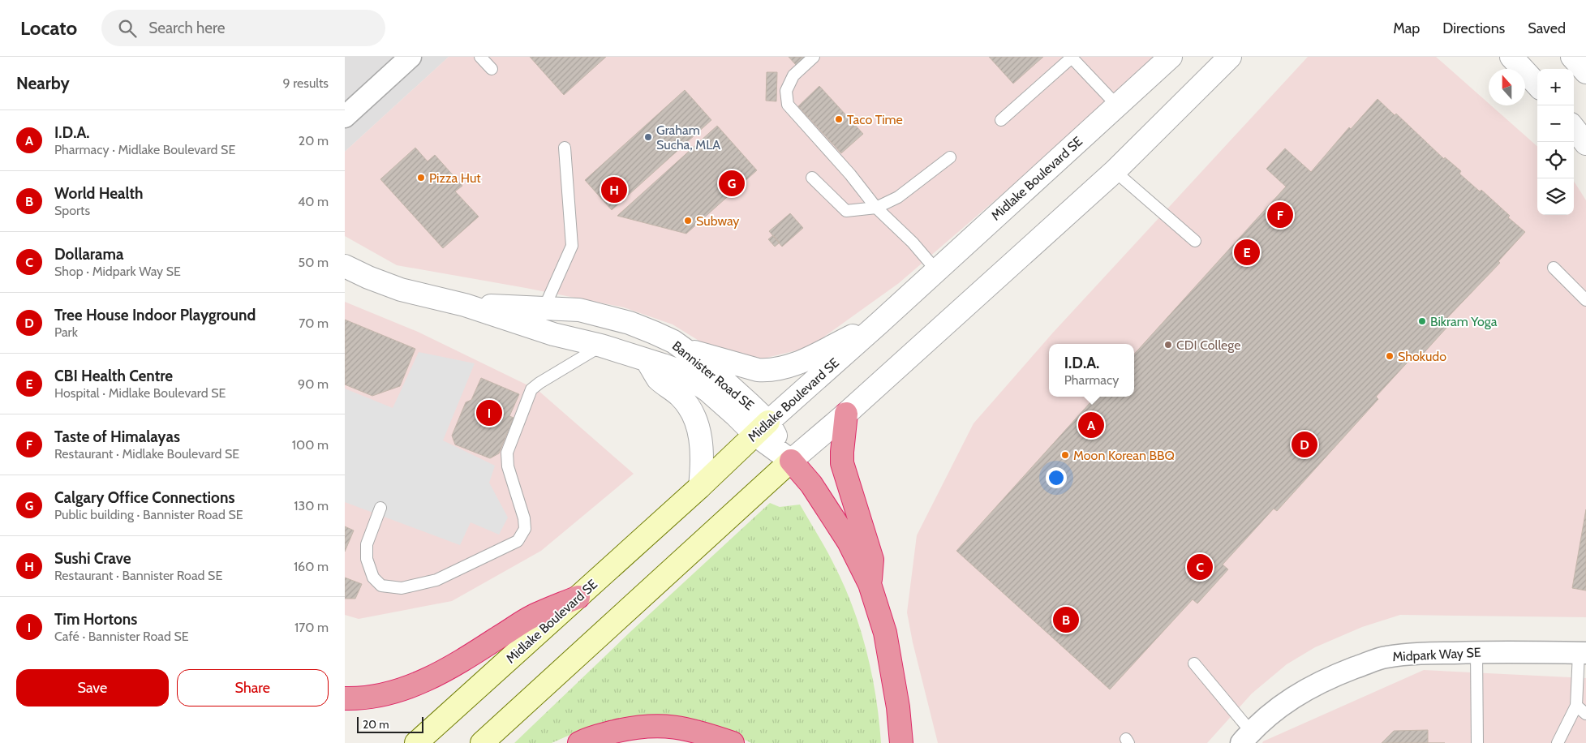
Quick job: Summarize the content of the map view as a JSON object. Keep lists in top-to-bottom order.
{
  "streets": {
    "main road": ["Midlake Boulevard SE"],
    "street": ["Bannister Road SE", "Midpark Way SE"]
  },
  "crossings": [
    ["Midlake Boulevard SE", "Bannister Road SE"]
  ],
  "places": [
    "Taco Time",
    "Graham Sucha, MLA",
    "Pizza Hut",
    "Subway",
    "Bikram Yoga",
    "CDI College",
    "Shokudo",
    "Moon Korean BBQ"
  ],
  "scale_bar": "20 m",
  "north": "top",
  "page": {
    "header": "Locato",
    "search": "Search here",
    "nav": ["Map", "Directions", "Saved"],
    "heading": ["Nearby", "9 results"],
    "map_buttons": ["+", "−"],
    "list": [
      {
        "mark": "A",
        "name": "I.D.A.",
        "note": "Pharmacy · Midlake Boulevard SE",
        "value": "20 m"
      },
      {
        "mark": "B",
        "name": "World Health",
        "note": "Sports",
        "value": "40 m"
      },
      {
        "mark": "C",
        "name": "Dollarama",
        "note": "Shop · Midpark Way SE",
        "value": "50 m"
      },
      {
        "mark": "D",
        "name": "Tree House Indoor Playground",
        "note": "Park",
        "value": "70 m"
      },
      {
        "mark": "E",
        "name": "CBI Health Centre",
        "note": "Hospital · Midlake Boulevard SE",
        "value": "90 m"
      },
      {
        "mark": "F",
        "name": "Taste of Himalayas",
        "note": "Restaurant · Midlake Boulevard SE",
        "value": "100 m"
      },
      {
        "mark": "G",
        "name": "Calgary Office Connections",
        "note": "Public building · Bannister Road SE",
        "value": "130 m"
      },
      {
        "mark": "H",
        "name": "Sushi Crave",
        "note": "Restaurant · Bannister Road SE",
        "value": "160 m"
      },
      {
        "mark": "I",
        "name": "Tim Hortons",
        "note": "Café · Bannister Road SE",
        "value": "170 m"
      }
    ],
    "pins": [
      "G",
      "H",
      "F",
      "E",
      "I",
      "A",
      "D",
      "C",
      "B"
    ],
    "popup": ["I.D.A.", "Pharmacy"],
    "buttons": ["Save", "Share"],
    "scale": "20 m"
  }
}
